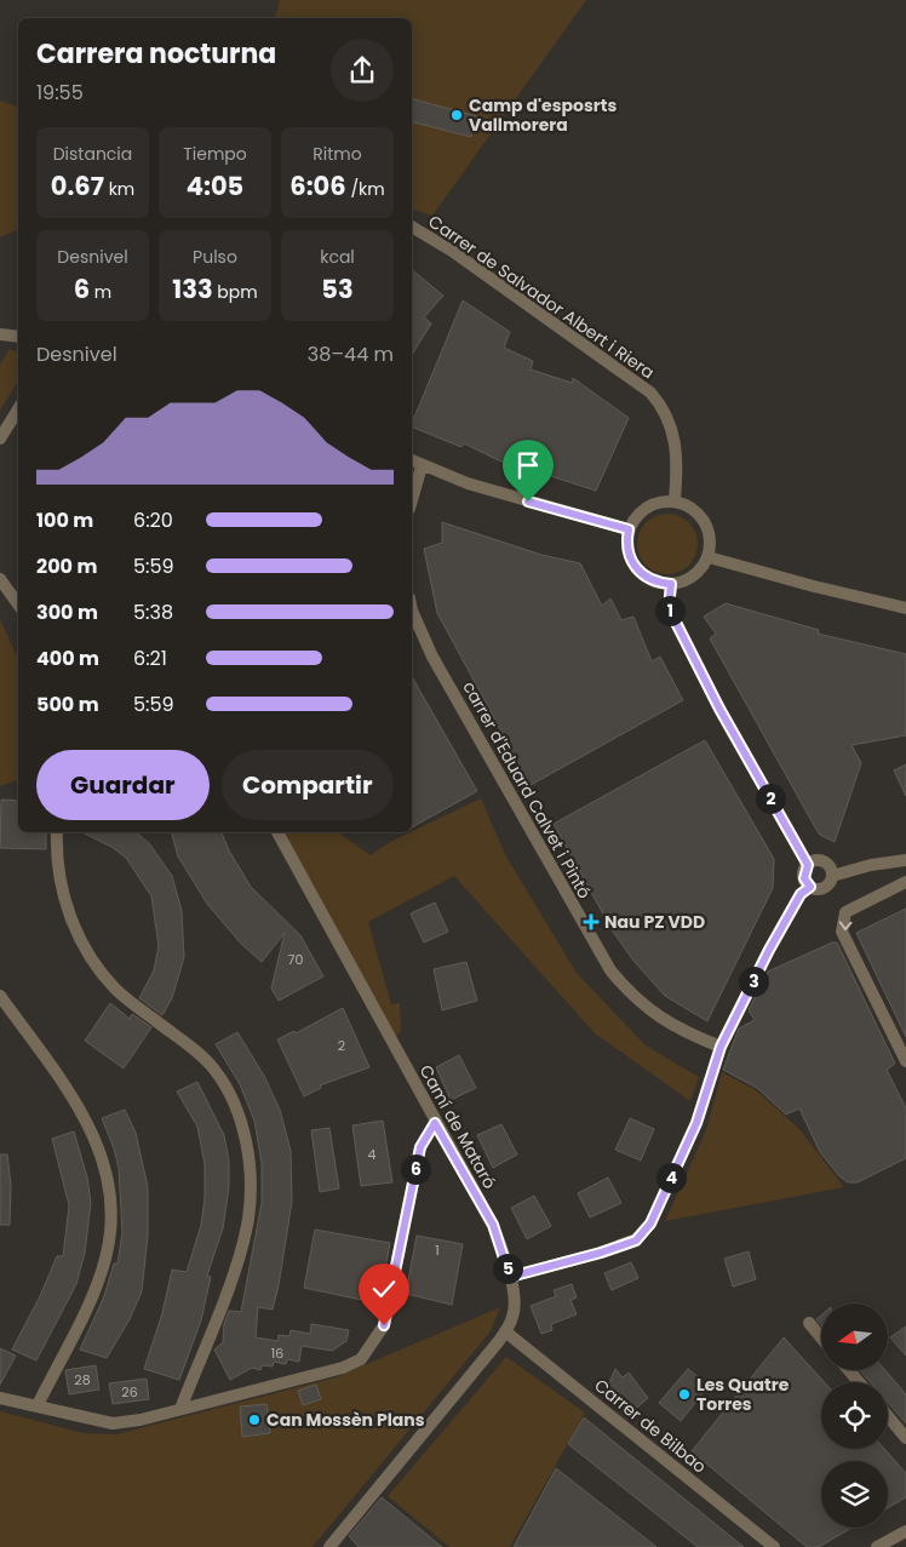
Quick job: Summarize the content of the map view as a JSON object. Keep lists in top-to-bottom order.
{
  "streets": {
    "street": [
      "Carrer de Salvador Albert i Riera",
      "carrer d'Eduard Calvet i Pintó",
      "Camí de Mataró",
      "Carrer de Bilbao"
    ]
  },
  "crossings": [
    ["Camí de Mataró", "Carrer de Bilbao"]
  ],
  "places": {
    "other": ["Camp d'esposrts Vallmorera", "Les Quatre Torres", "Can Mossèn Plans"],
    "health": ["Nau PZ VDD"]
  },
  "house_numbers": [
    "70",
    "2",
    "4",
    "1",
    "16",
    "28",
    "26"
  ],
  "north": "left",
  "page": {
    "heading": ["Carrera nocturna", "19:55"],
    "stats": [
      ["Distancia", "0.67 km"],
      ["Tiempo", "4:05"],
      ["Ritmo", "6:06 /km"],
      ["Desnivel", "6 m"],
      ["Pulso", "133 bpm"],
      ["kcal", "53"]
    ],
    "chart": ["Desnivel", "38–44 m"],
    "list": [
      {
        "name": "100 m",
        "note": "6:20"
      },
      {
        "name": "200 m",
        "note": "5:59"
      },
      {
        "name": "300 m",
        "note": "5:38"
      },
      {
        "name": "400 m",
        "note": "6:21"
      },
      {
        "name": "500 m",
        "note": "5:59"
      }
    ],
    "pins": [
      "1",
      "2",
      "3",
      "6",
      "4",
      "5"
    ],
    "buttons": ["Guardar", "Compartir"]
  }
}
